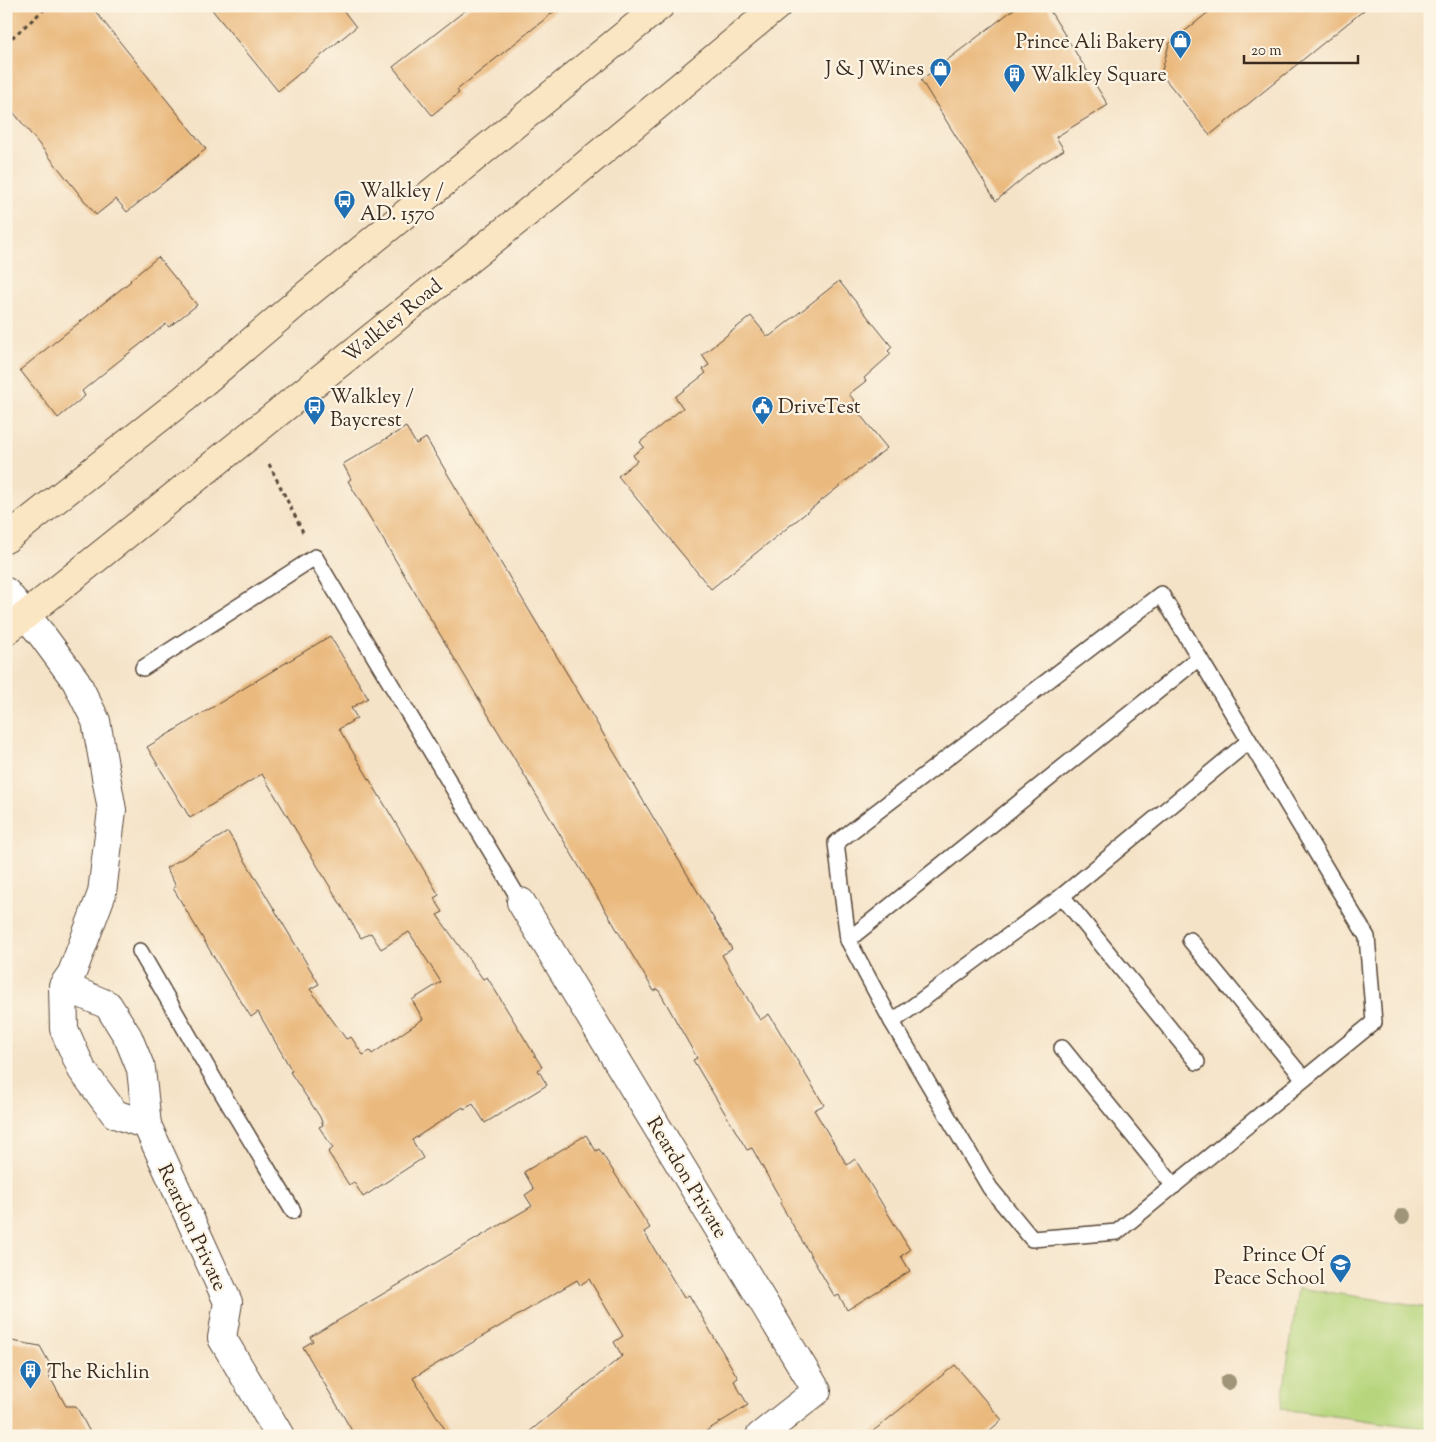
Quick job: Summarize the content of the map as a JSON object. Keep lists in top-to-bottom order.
{
  "streets": {
    "main road": ["Walkley Road"],
    "street": ["Reardon Private"]
  },
  "places": {
    "shop": ["Prince Ali Bakery", "J & J Wines"],
    "building": ["Walkley Square", "The Richlin"],
    "bus stop": ["Walkley / AD. 1570", "Walkley / Baycrest"],
    "public building": ["DriveTest"],
    "school or university": ["Prince Of Peace School"]
  },
  "scale_bar": "20 m"
}
